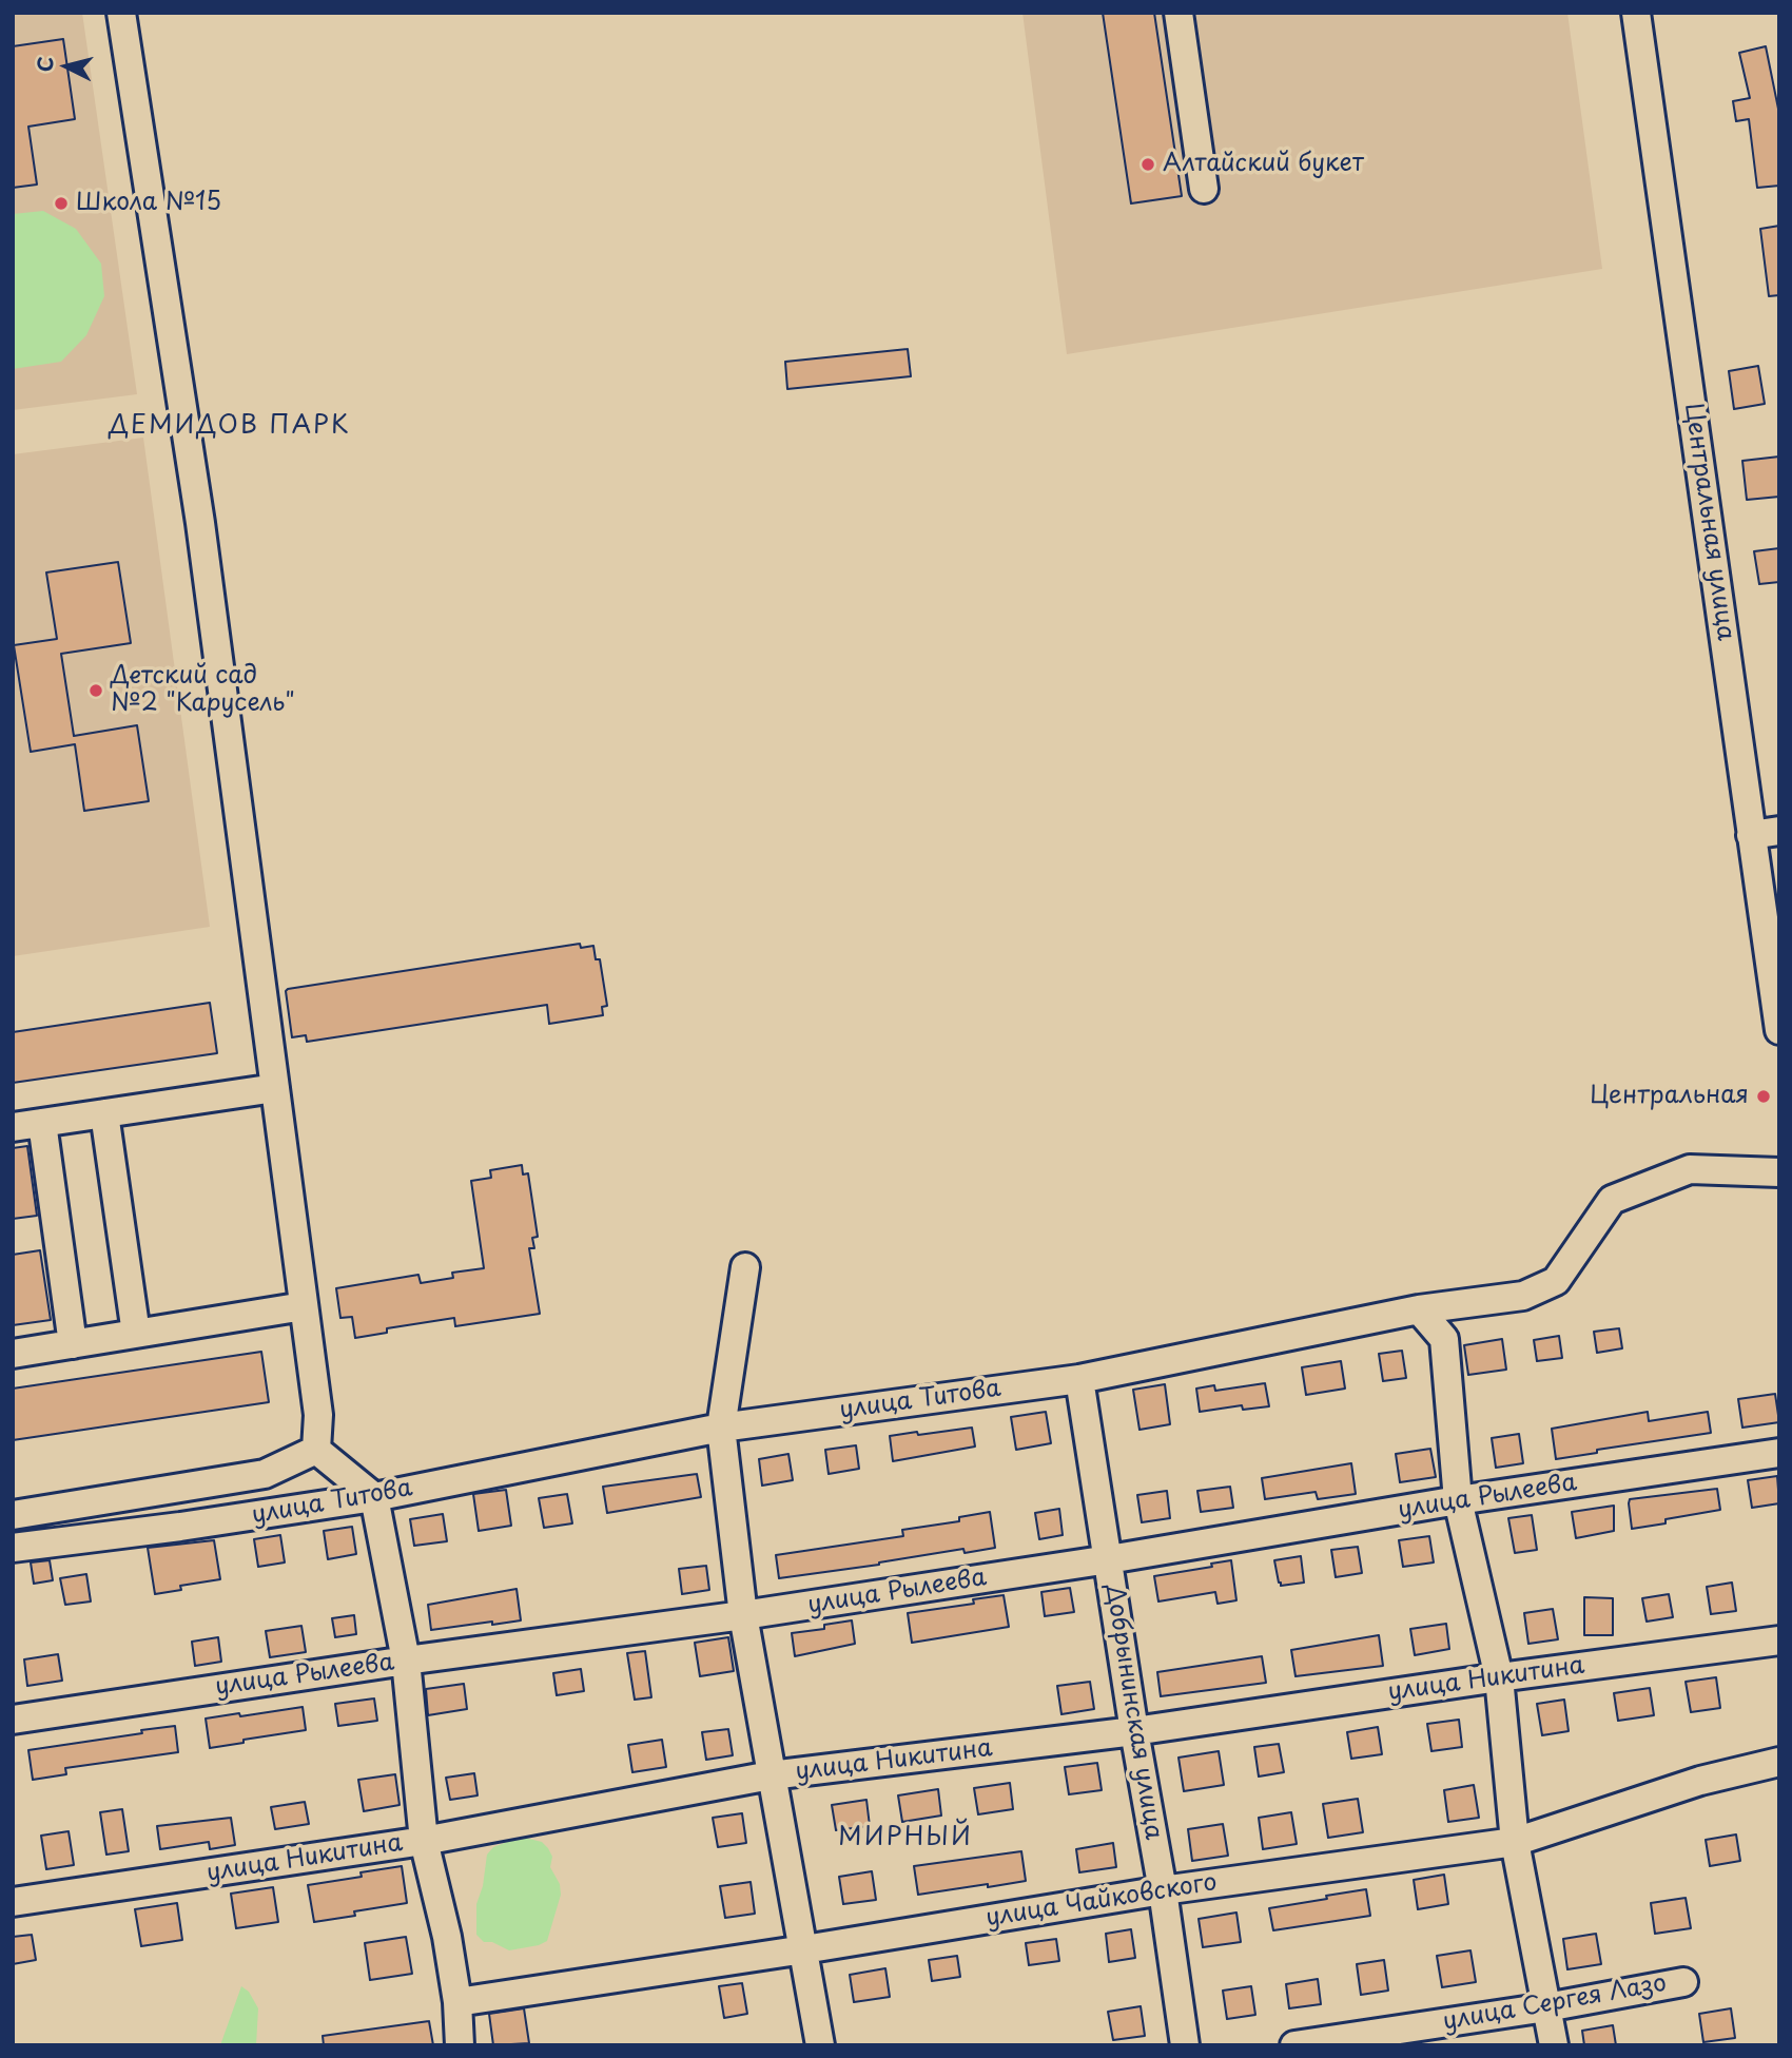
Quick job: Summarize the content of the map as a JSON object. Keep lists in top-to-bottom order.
{
  "streets": {
    "street": [
      "Центральная улица",
      "улица Титова",
      "улица Рылеева",
      "улица Никитина",
      "Добрынинская улица",
      "улица Чайковского",
      "улица Сергея Лазо"
    ]
  },
  "crossings": [
    ["улица Титова", "Добрынинская улица"],
    ["улица Рылеева", "Добрынинская улица"],
    ["улица Никитина", "Добрынинская улица"],
    ["Добрынинская улица", "улица Чайковского"]
  ],
  "districts": ["ДЕМИДОВ ПАРК", "МИРНЫЙ"],
  "places": [
    "Алтайский букет",
    "Школа №15",
    "Детский сад №2 \"Карусель\"",
    "Центральная"
  ],
  "north": "left"
}
